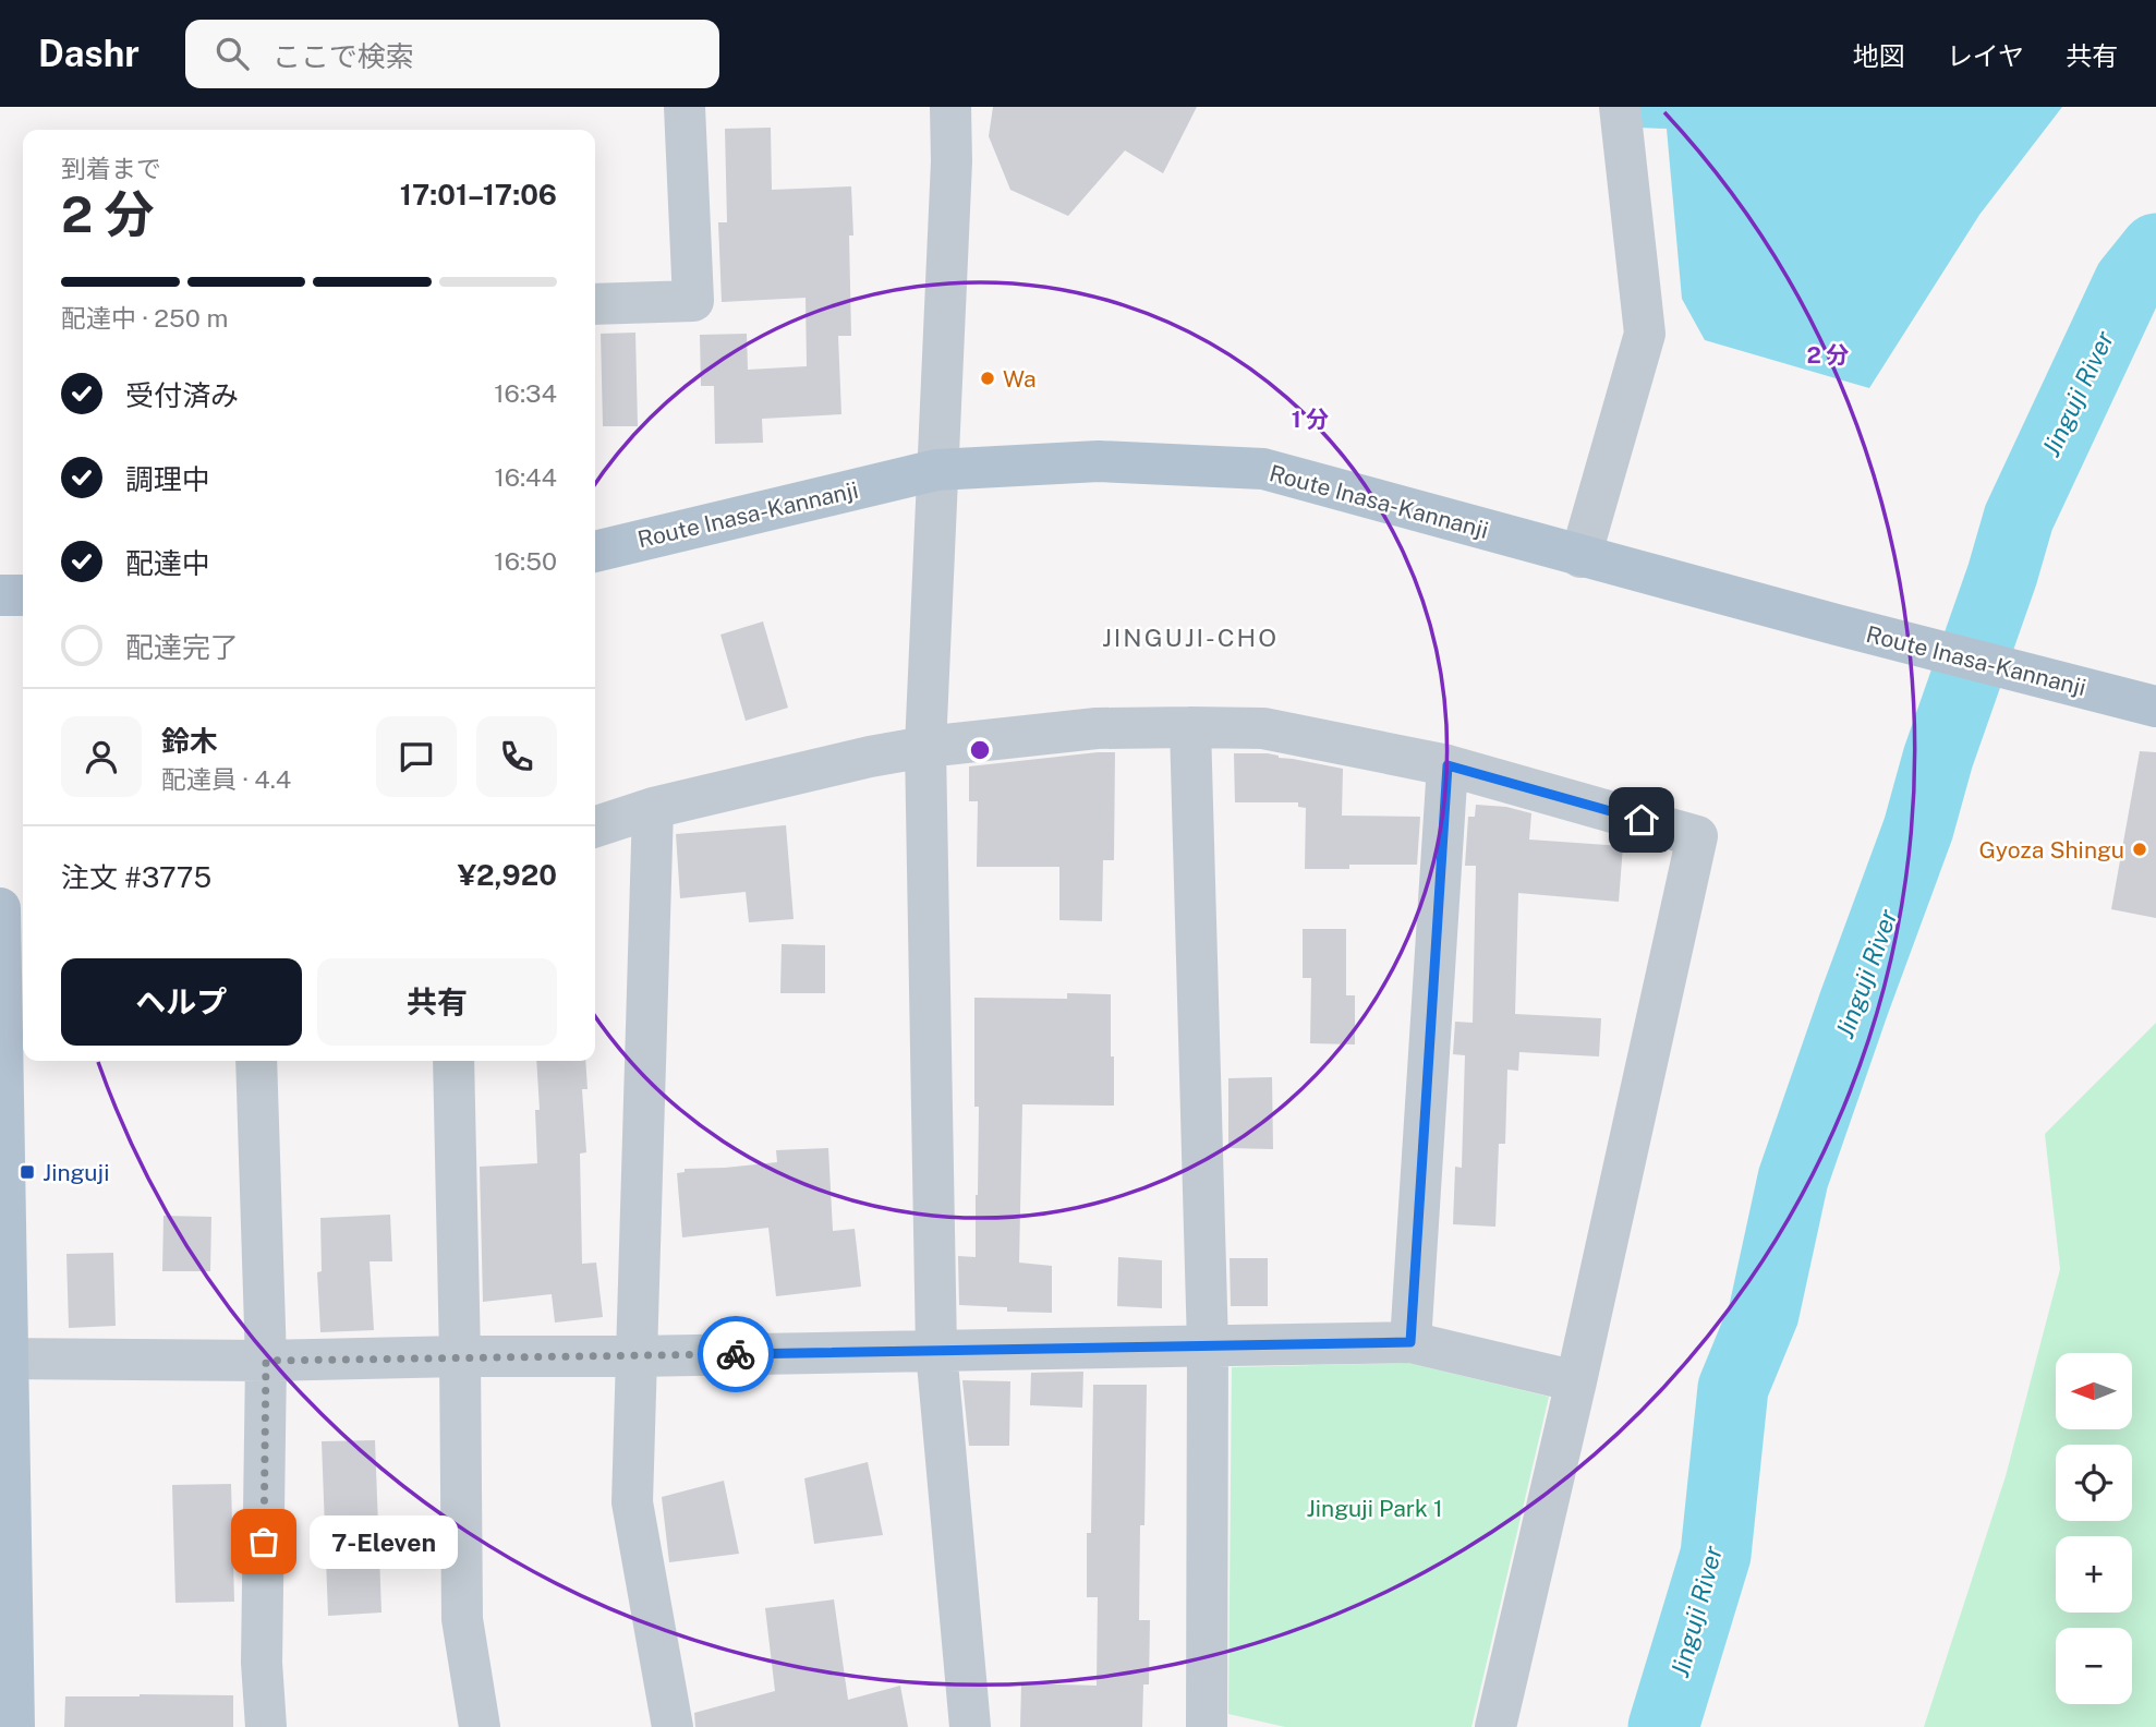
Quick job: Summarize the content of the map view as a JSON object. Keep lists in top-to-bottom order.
{
  "streets": {
    "main road": ["Route Inasa-Kannanji"]
  },
  "districts": ["JINGUJI-CHO"],
  "water": ["Jinguji River"],
  "parks": ["Jinguji Park 1"],
  "places": {
    "other": ["Wa", "Gyoza Shingu", "7-Eleven"],
    "transit": ["Jinguji"]
  },
  "north": "left",
  "page": {
    "header": "Dashr",
    "search": "ここで検索",
    "nav": ["地図", "レイヤ", "共有"],
    "heading": ["2 分", "到着まで", "17:01–17:06"],
    "panel": [
      "鈴木",
      "配達員 · 4.4",
      "注文 #3775",
      "¥2,920"
    ],
    "bar": "配達中 · 250 m",
    "list": [
      ["受付済み", "16:34"],
      ["調理中", "16:44"],
      ["配達中", "16:50"],
      "配達完了"
    ],
    "buttons": ["ヘルプ", "共有"],
    "map_buttons": ["+", "−"],
    "bubble": "7-Eleven"
  },
  "rings": ["2 分", "1 分"]
}
